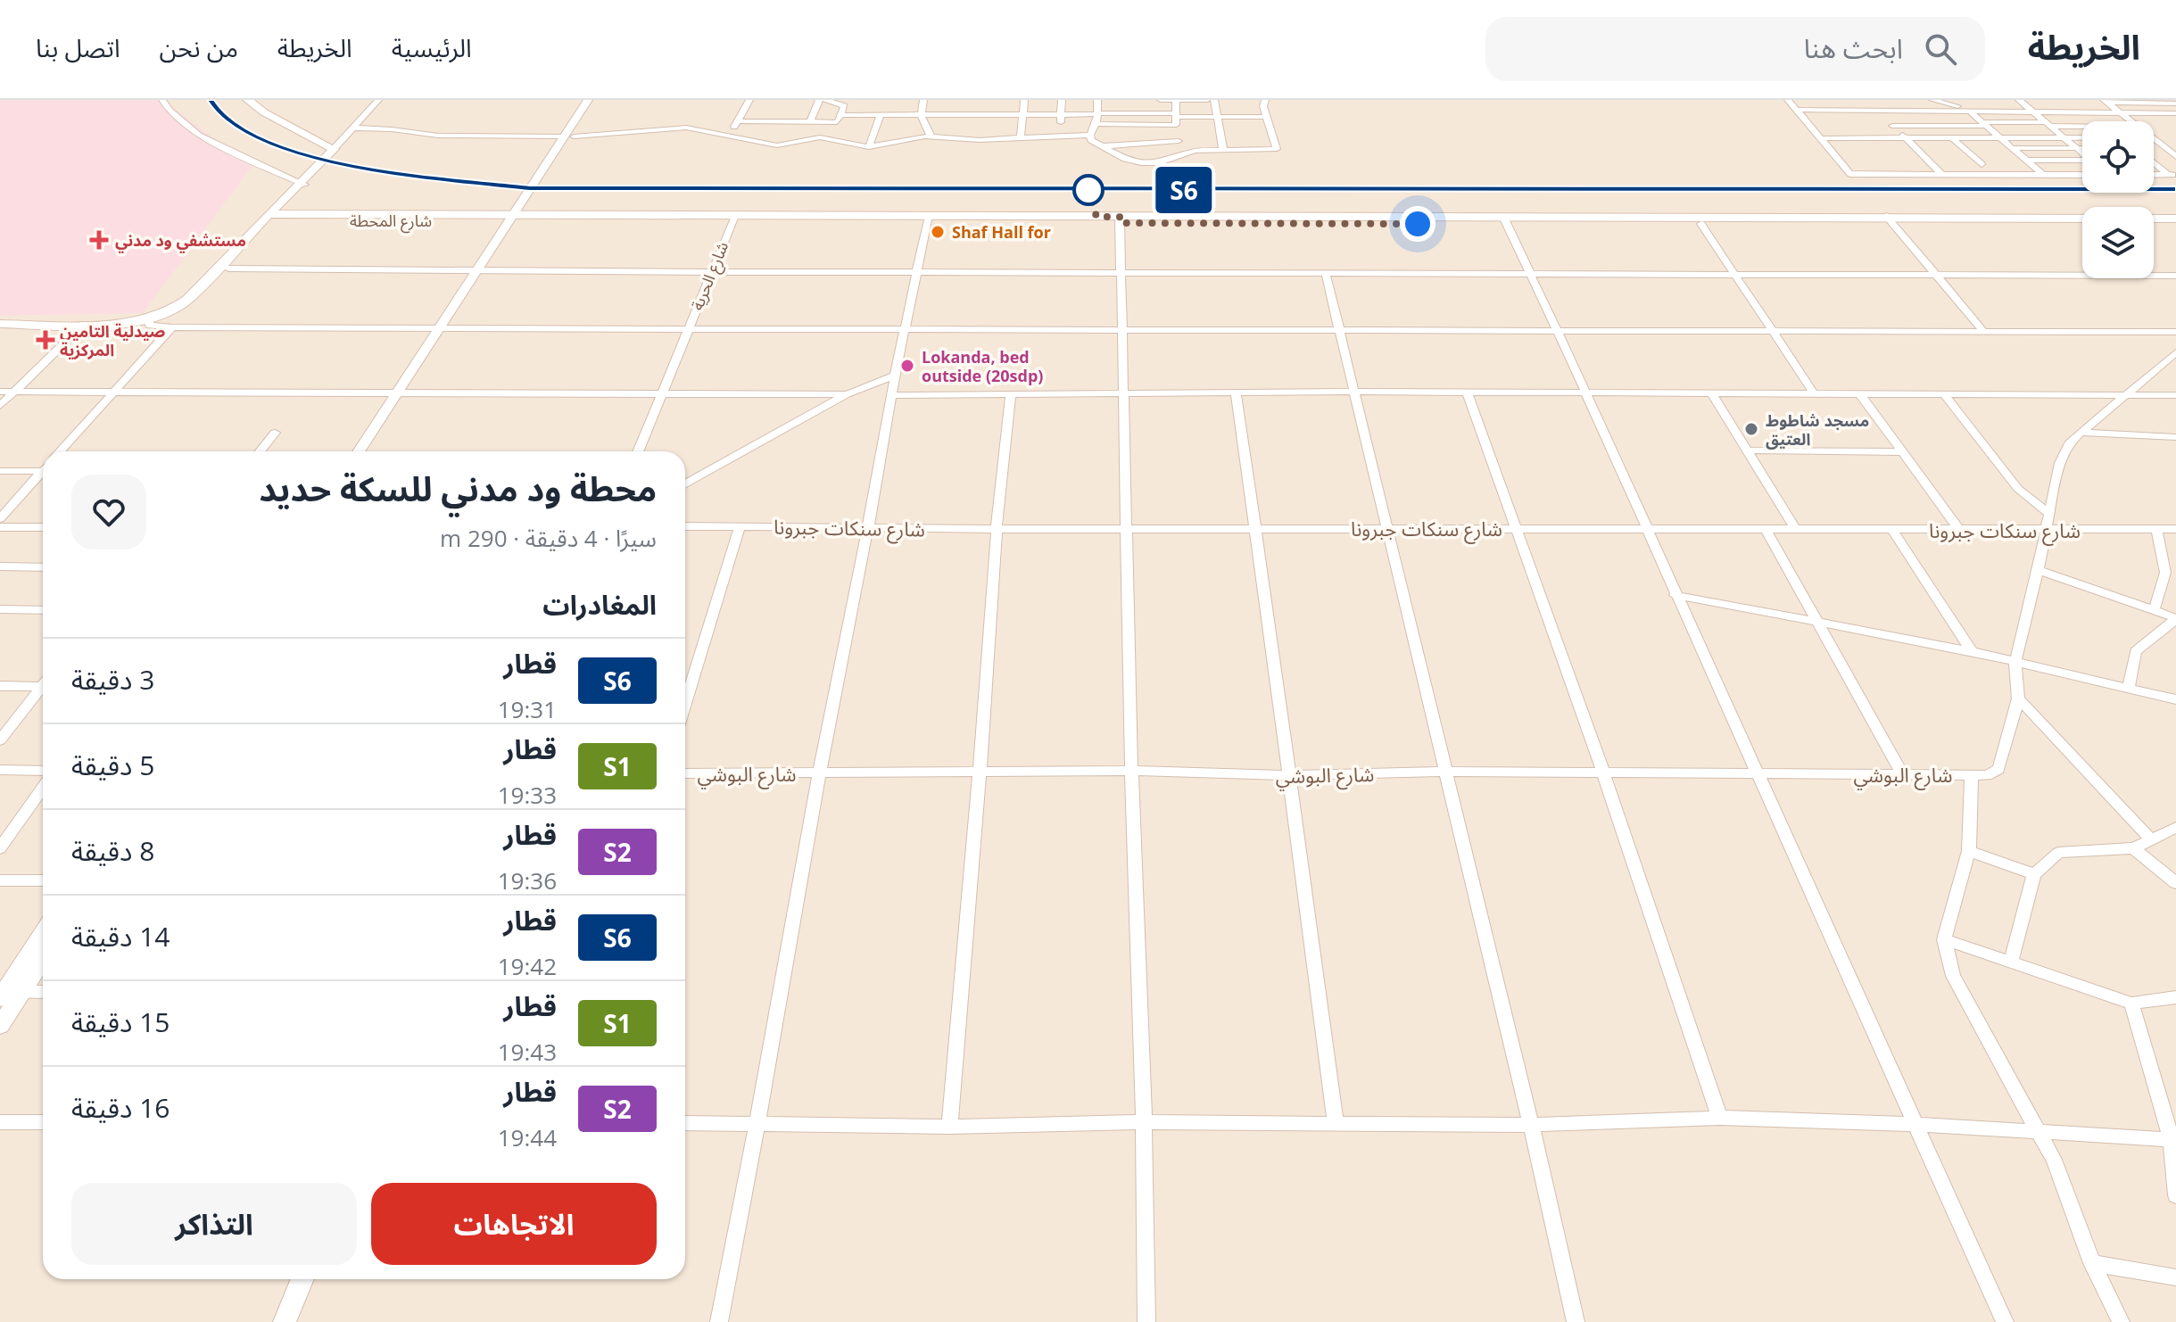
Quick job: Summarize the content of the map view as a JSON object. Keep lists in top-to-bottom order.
{
  "streets": {
    "main road": ["شارع المحطة"],
    "street": ["شارع الحرية", "شارع سنكات جبرونا", "شارع البوشي"]
  },
  "crossings": [
    ["شارع المحطة", "شارع الحرية"]
  ],
  "places": {
    "other": ["Shaf Hall for", "Lokanda, bed outside (20sdp)", "مسجد شاطوط العتيق"],
    "health": ["مستشفي ود مدني", "صيدلية التامين المركزية"]
  },
  "page": {
    "header": "الخريطة",
    "search": "ابحث هنا",
    "nav": [
      "الرئيسية",
      "الخريطة",
      "من نحن",
      "اتصل بنا"
    ],
    "on_map": "S6",
    "heading": [
      ["محطة ود مدني للسكة حديد", "سيرًا · 4 دقيقة · 290 m"],
      "المغادرات"
    ],
    "list": [
      {
        "mark": "S6",
        "name": "قطار",
        "note": "19:31",
        "value": "3 دقيقة"
      },
      {
        "mark": "S1",
        "name": "قطار",
        "note": "19:33",
        "value": "5 دقيقة"
      },
      {
        "mark": "S2",
        "name": "قطار",
        "note": "19:36",
        "value": "8 دقيقة"
      },
      {
        "mark": "S6",
        "name": "قطار",
        "note": "19:42",
        "value": "14 دقيقة"
      },
      {
        "mark": "S1",
        "name": "قطار",
        "note": "19:43",
        "value": "15 دقيقة"
      },
      {
        "mark": "S2",
        "name": "قطار",
        "note": "19:44",
        "value": "16 دقيقة"
      }
    ],
    "buttons": ["الاتجاهات", "التذاكر"]
  }
}
